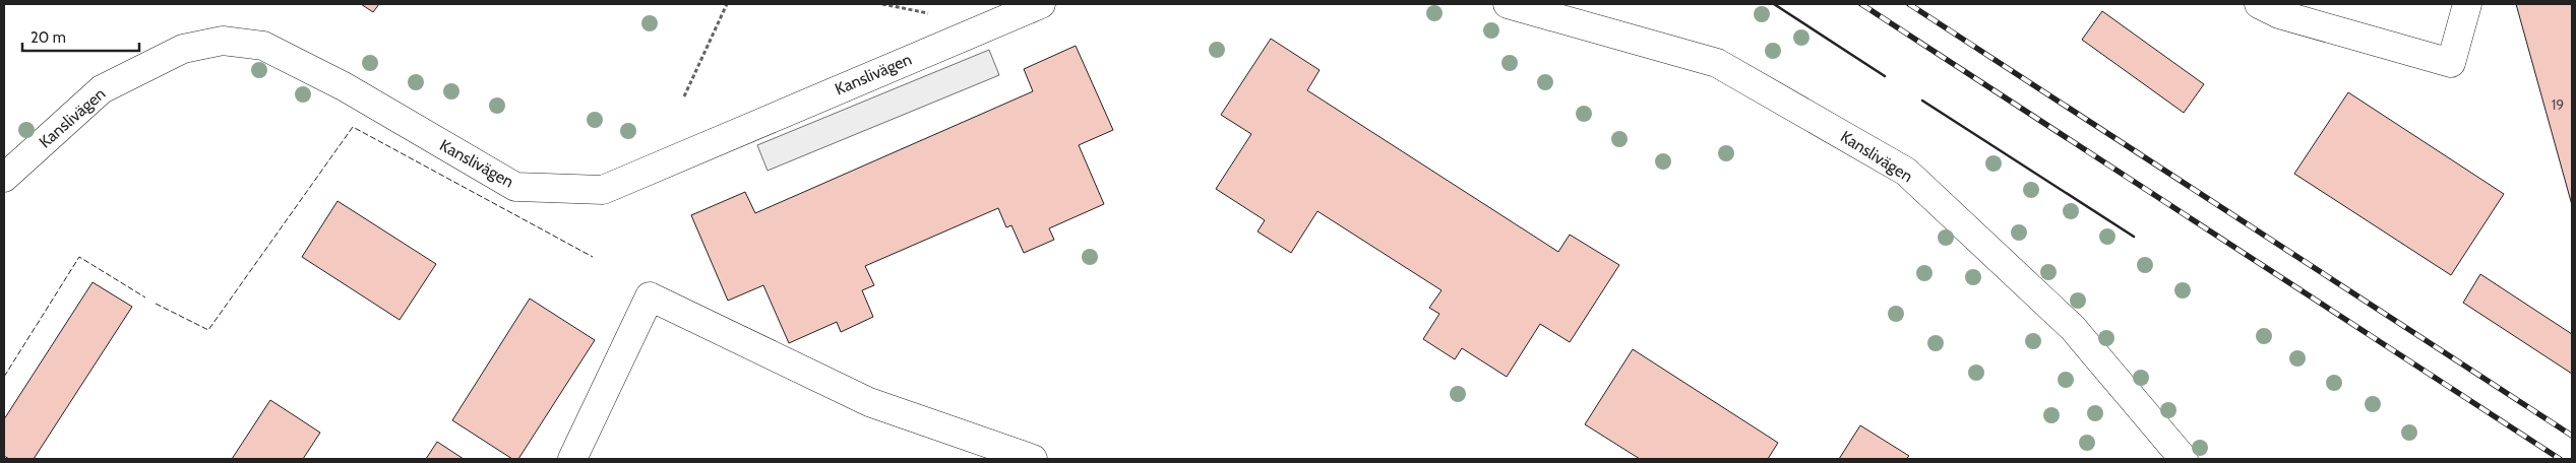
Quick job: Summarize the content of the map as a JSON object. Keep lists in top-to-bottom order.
{
  "streets": {
    "street": ["Kanslivägen"]
  },
  "house_numbers": ["19"],
  "scale_bar": "20 m"
}
